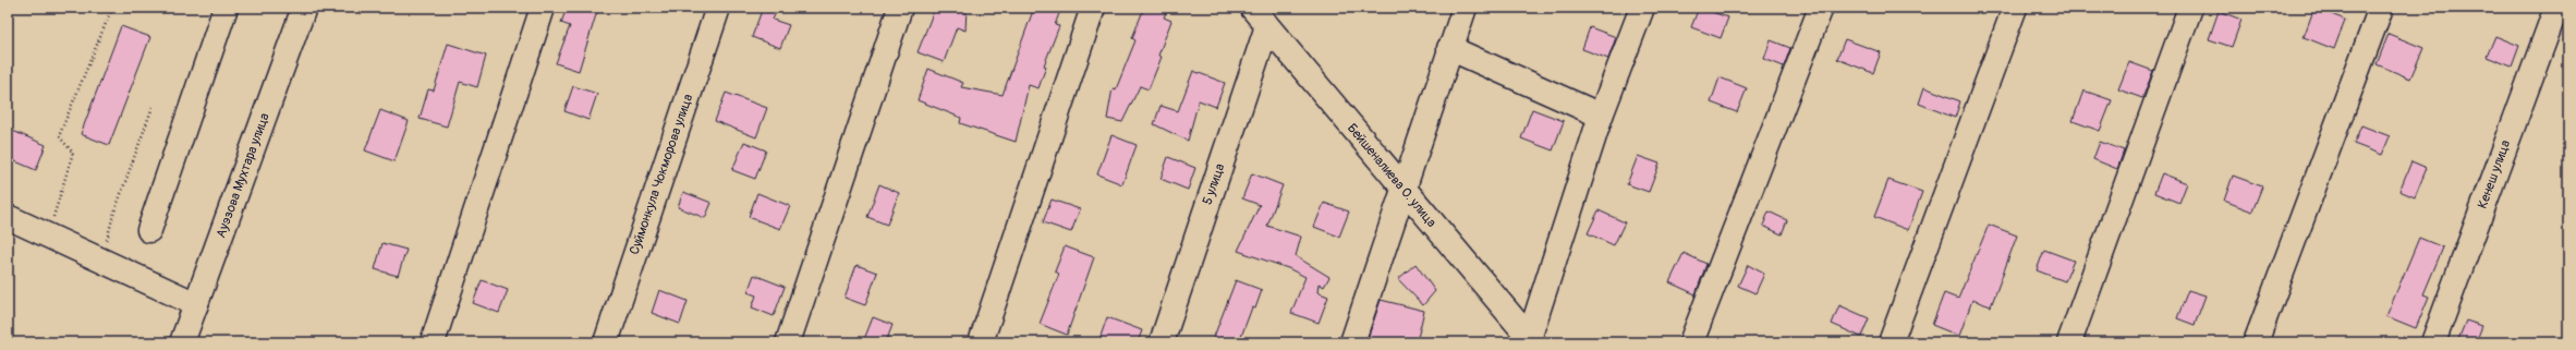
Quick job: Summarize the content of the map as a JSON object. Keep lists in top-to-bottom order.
{
  "streets": {
    "street": [
      "Суймонкула Чокморова улица",
      "Кенеш улица",
      "Ауэзова Мухтара улица",
      "Бейшеналиева О. улица",
      "5 улица"
    ]
  },
  "crossings": [
    ["Бейшеналиева О. улица", "5 улица"]
  ]
}
